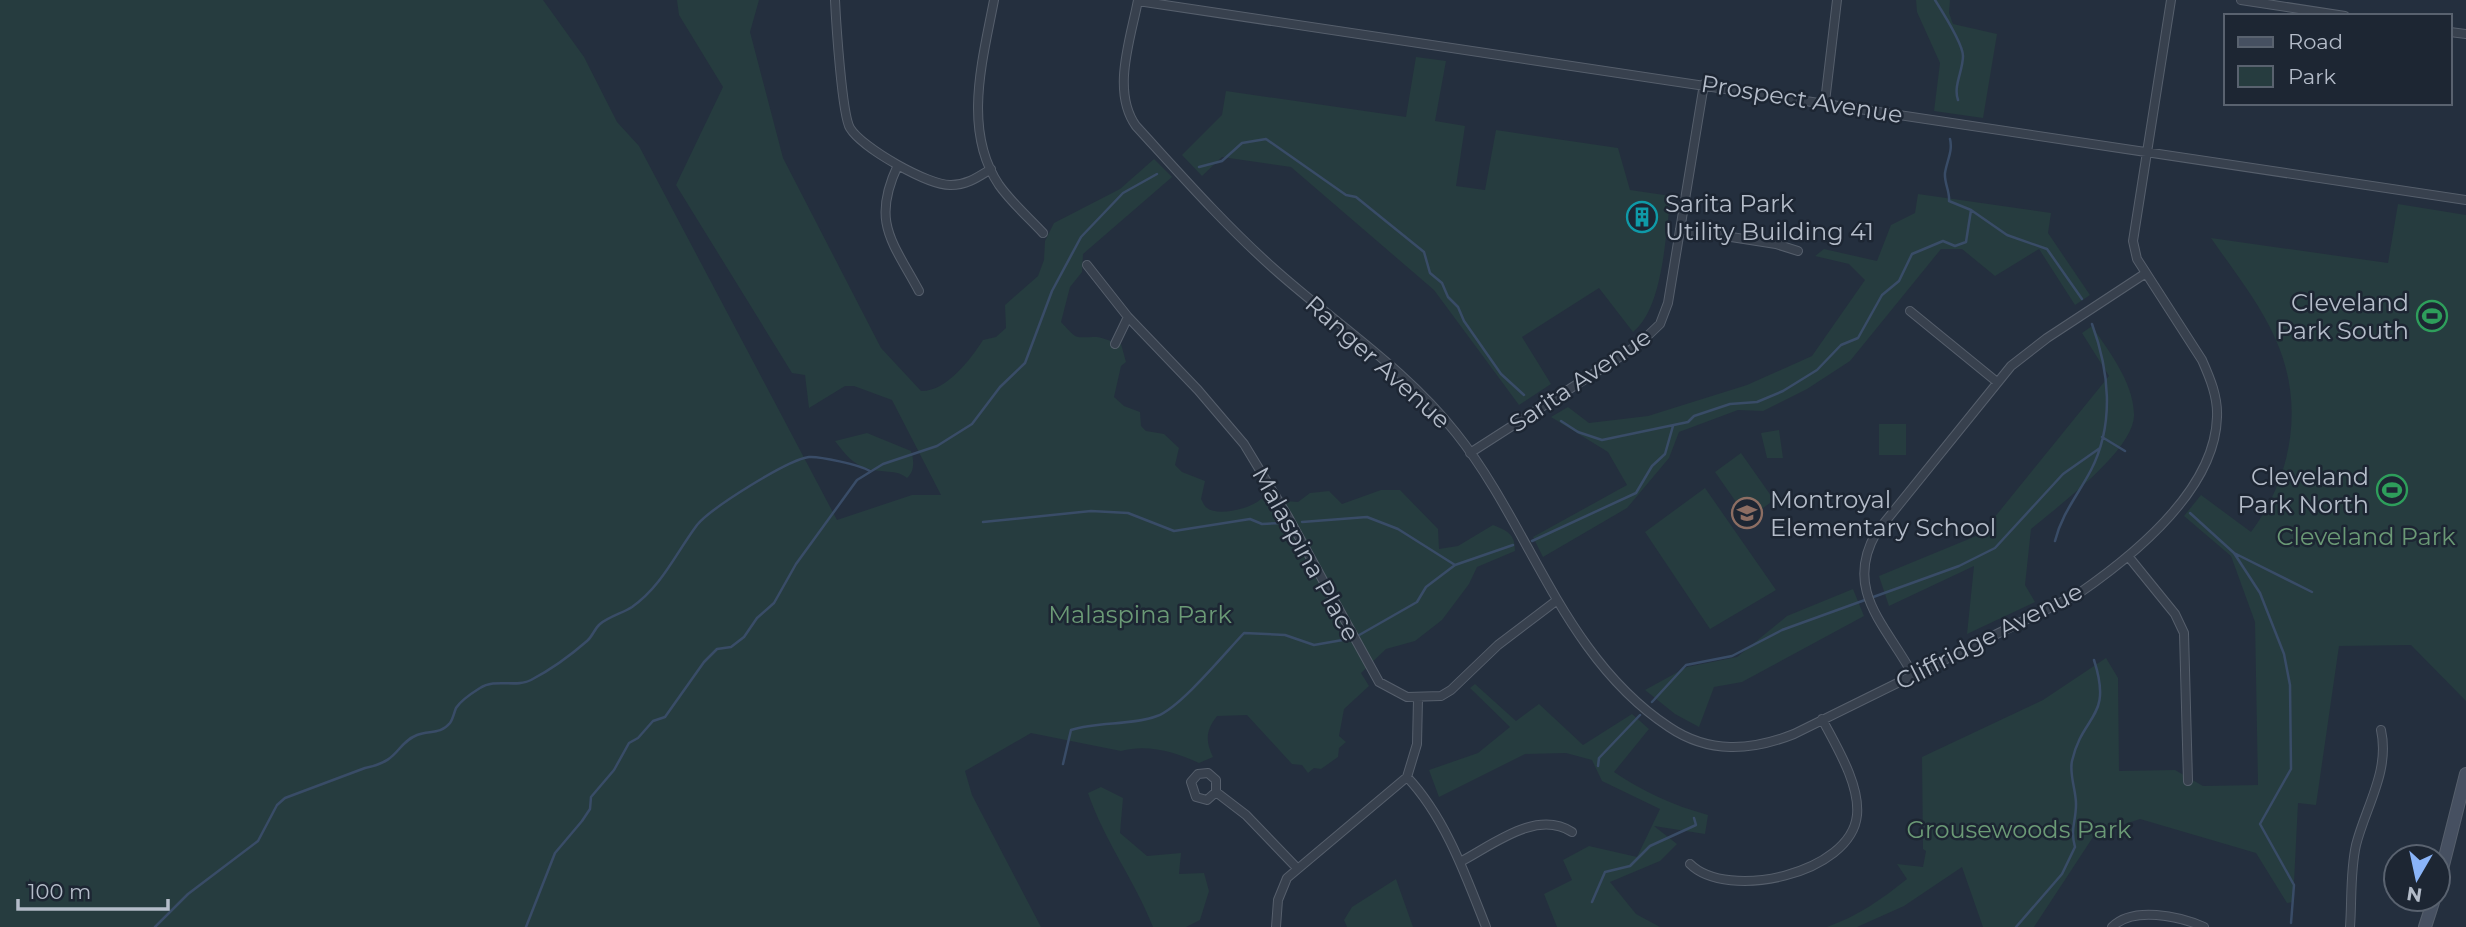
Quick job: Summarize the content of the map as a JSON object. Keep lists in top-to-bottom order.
{
  "streets": {
    "street": [
      "Prospect Avenue",
      "Ranger Avenue",
      "Sarita Avenue",
      "Malaspina Place",
      "Cliffridge Avenue"
    ]
  },
  "crossings": [
    ["Prospect Avenue", "Ranger Avenue"],
    ["Prospect Avenue", "Sarita Avenue"],
    ["Prospect Avenue", "Cliffridge Avenue"],
    ["Ranger Avenue", "Sarita Avenue"],
    ["Ranger Avenue", "Cliffridge Avenue"]
  ],
  "parks": ["Cleveland Park", "Malaspina Park", "Grousewoods Park"],
  "places": {
    "building": ["Sarita Park Utility Building 41"],
    "sports": ["Cleveland Park South", "Cleveland Park North"],
    "school or university": ["Montroyal Elementary School"]
  },
  "legend": ["Road", "Park"],
  "scale_bar": "100 m",
  "north": "bottom"
}
